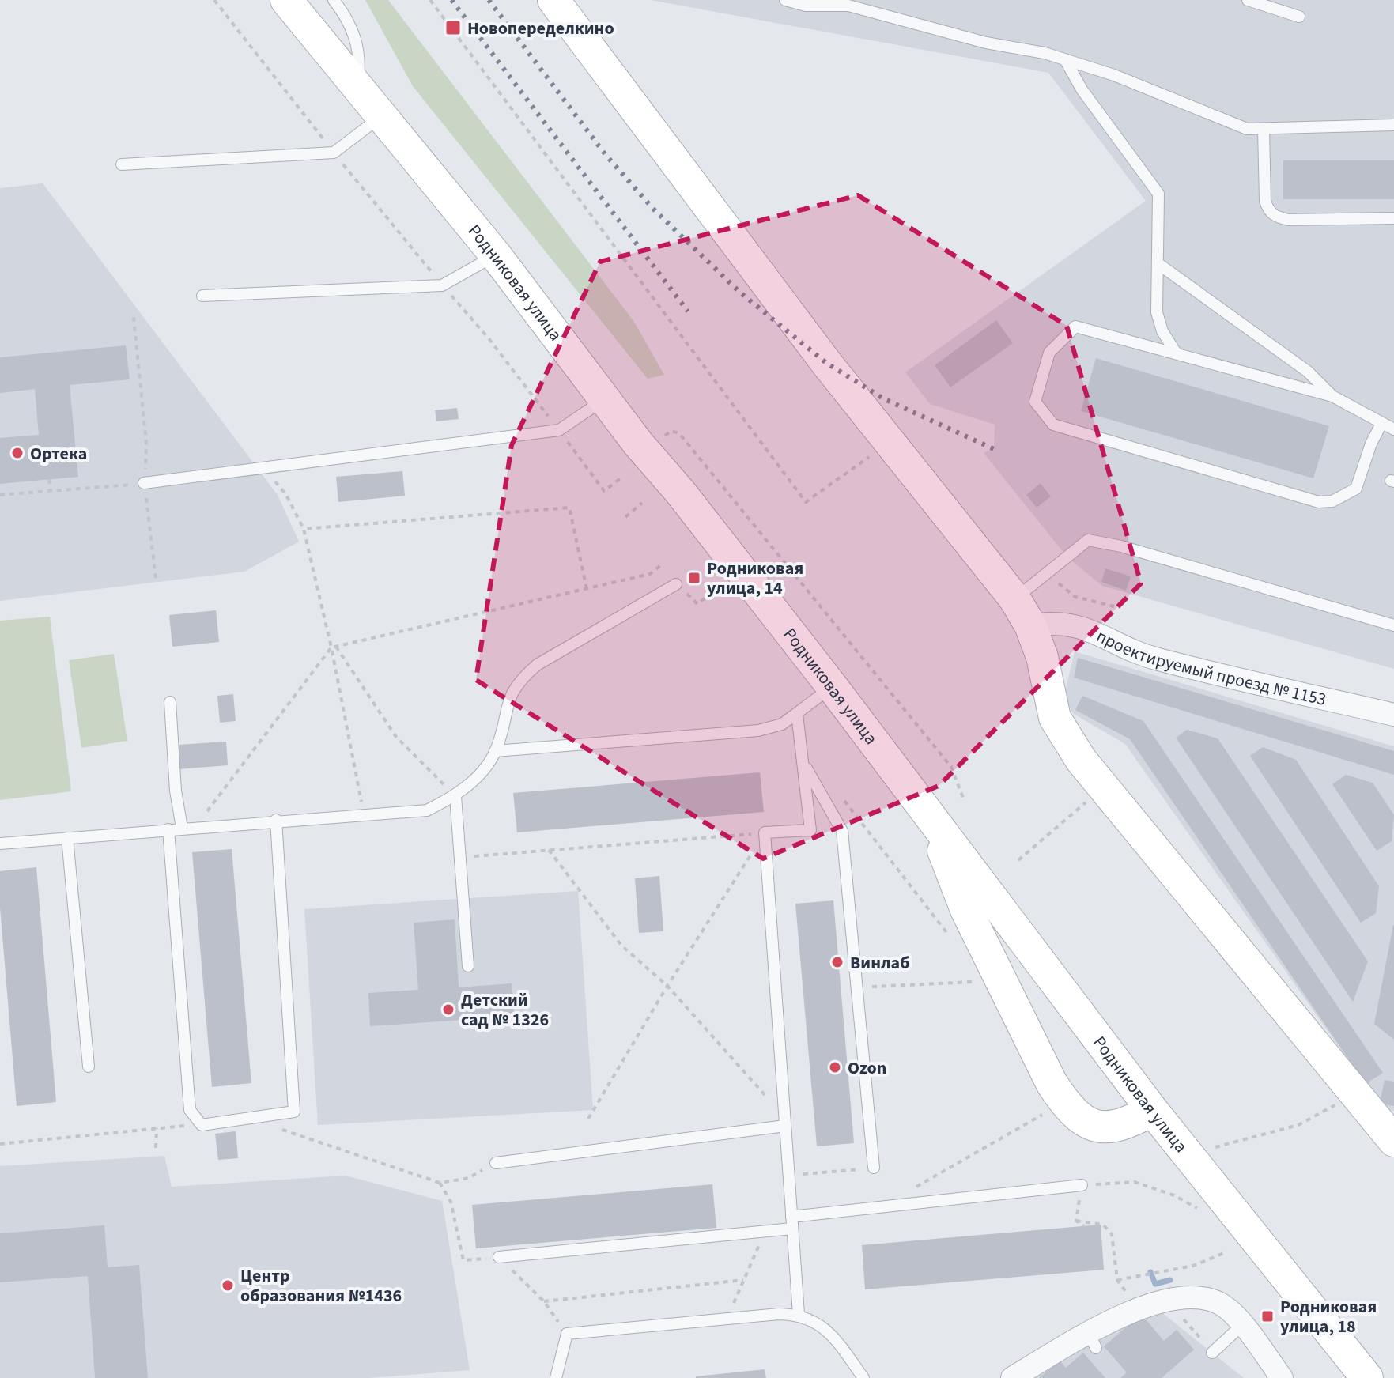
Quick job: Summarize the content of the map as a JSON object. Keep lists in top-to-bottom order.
{
  "streets": {
    "main road": ["Родниковая улица"],
    "street": ["проектируемый проезд № 1153"]
  },
  "places": {
    "transit": ["Новопеределкино", "Родниковая улица, 14", "Родниковая улица, 18"],
    "other": [
      "Ортека",
      "Винлаб",
      "Детский сад № 1326",
      "Ozon",
      "Центр образования №1436"
    ]
  }
}
